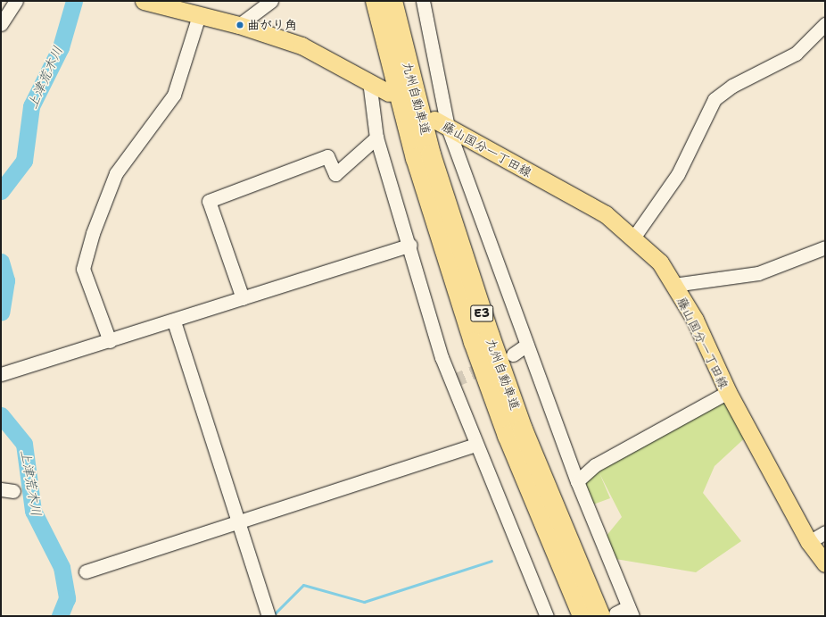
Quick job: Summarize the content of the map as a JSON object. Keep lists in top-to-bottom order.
{
  "streets": {
    "highway": ["九州自動車道", "E3"],
    "main road": ["藤山国分一丁田線"]
  },
  "water": ["上津荒木川"],
  "places": ["曲がり角"]
}
